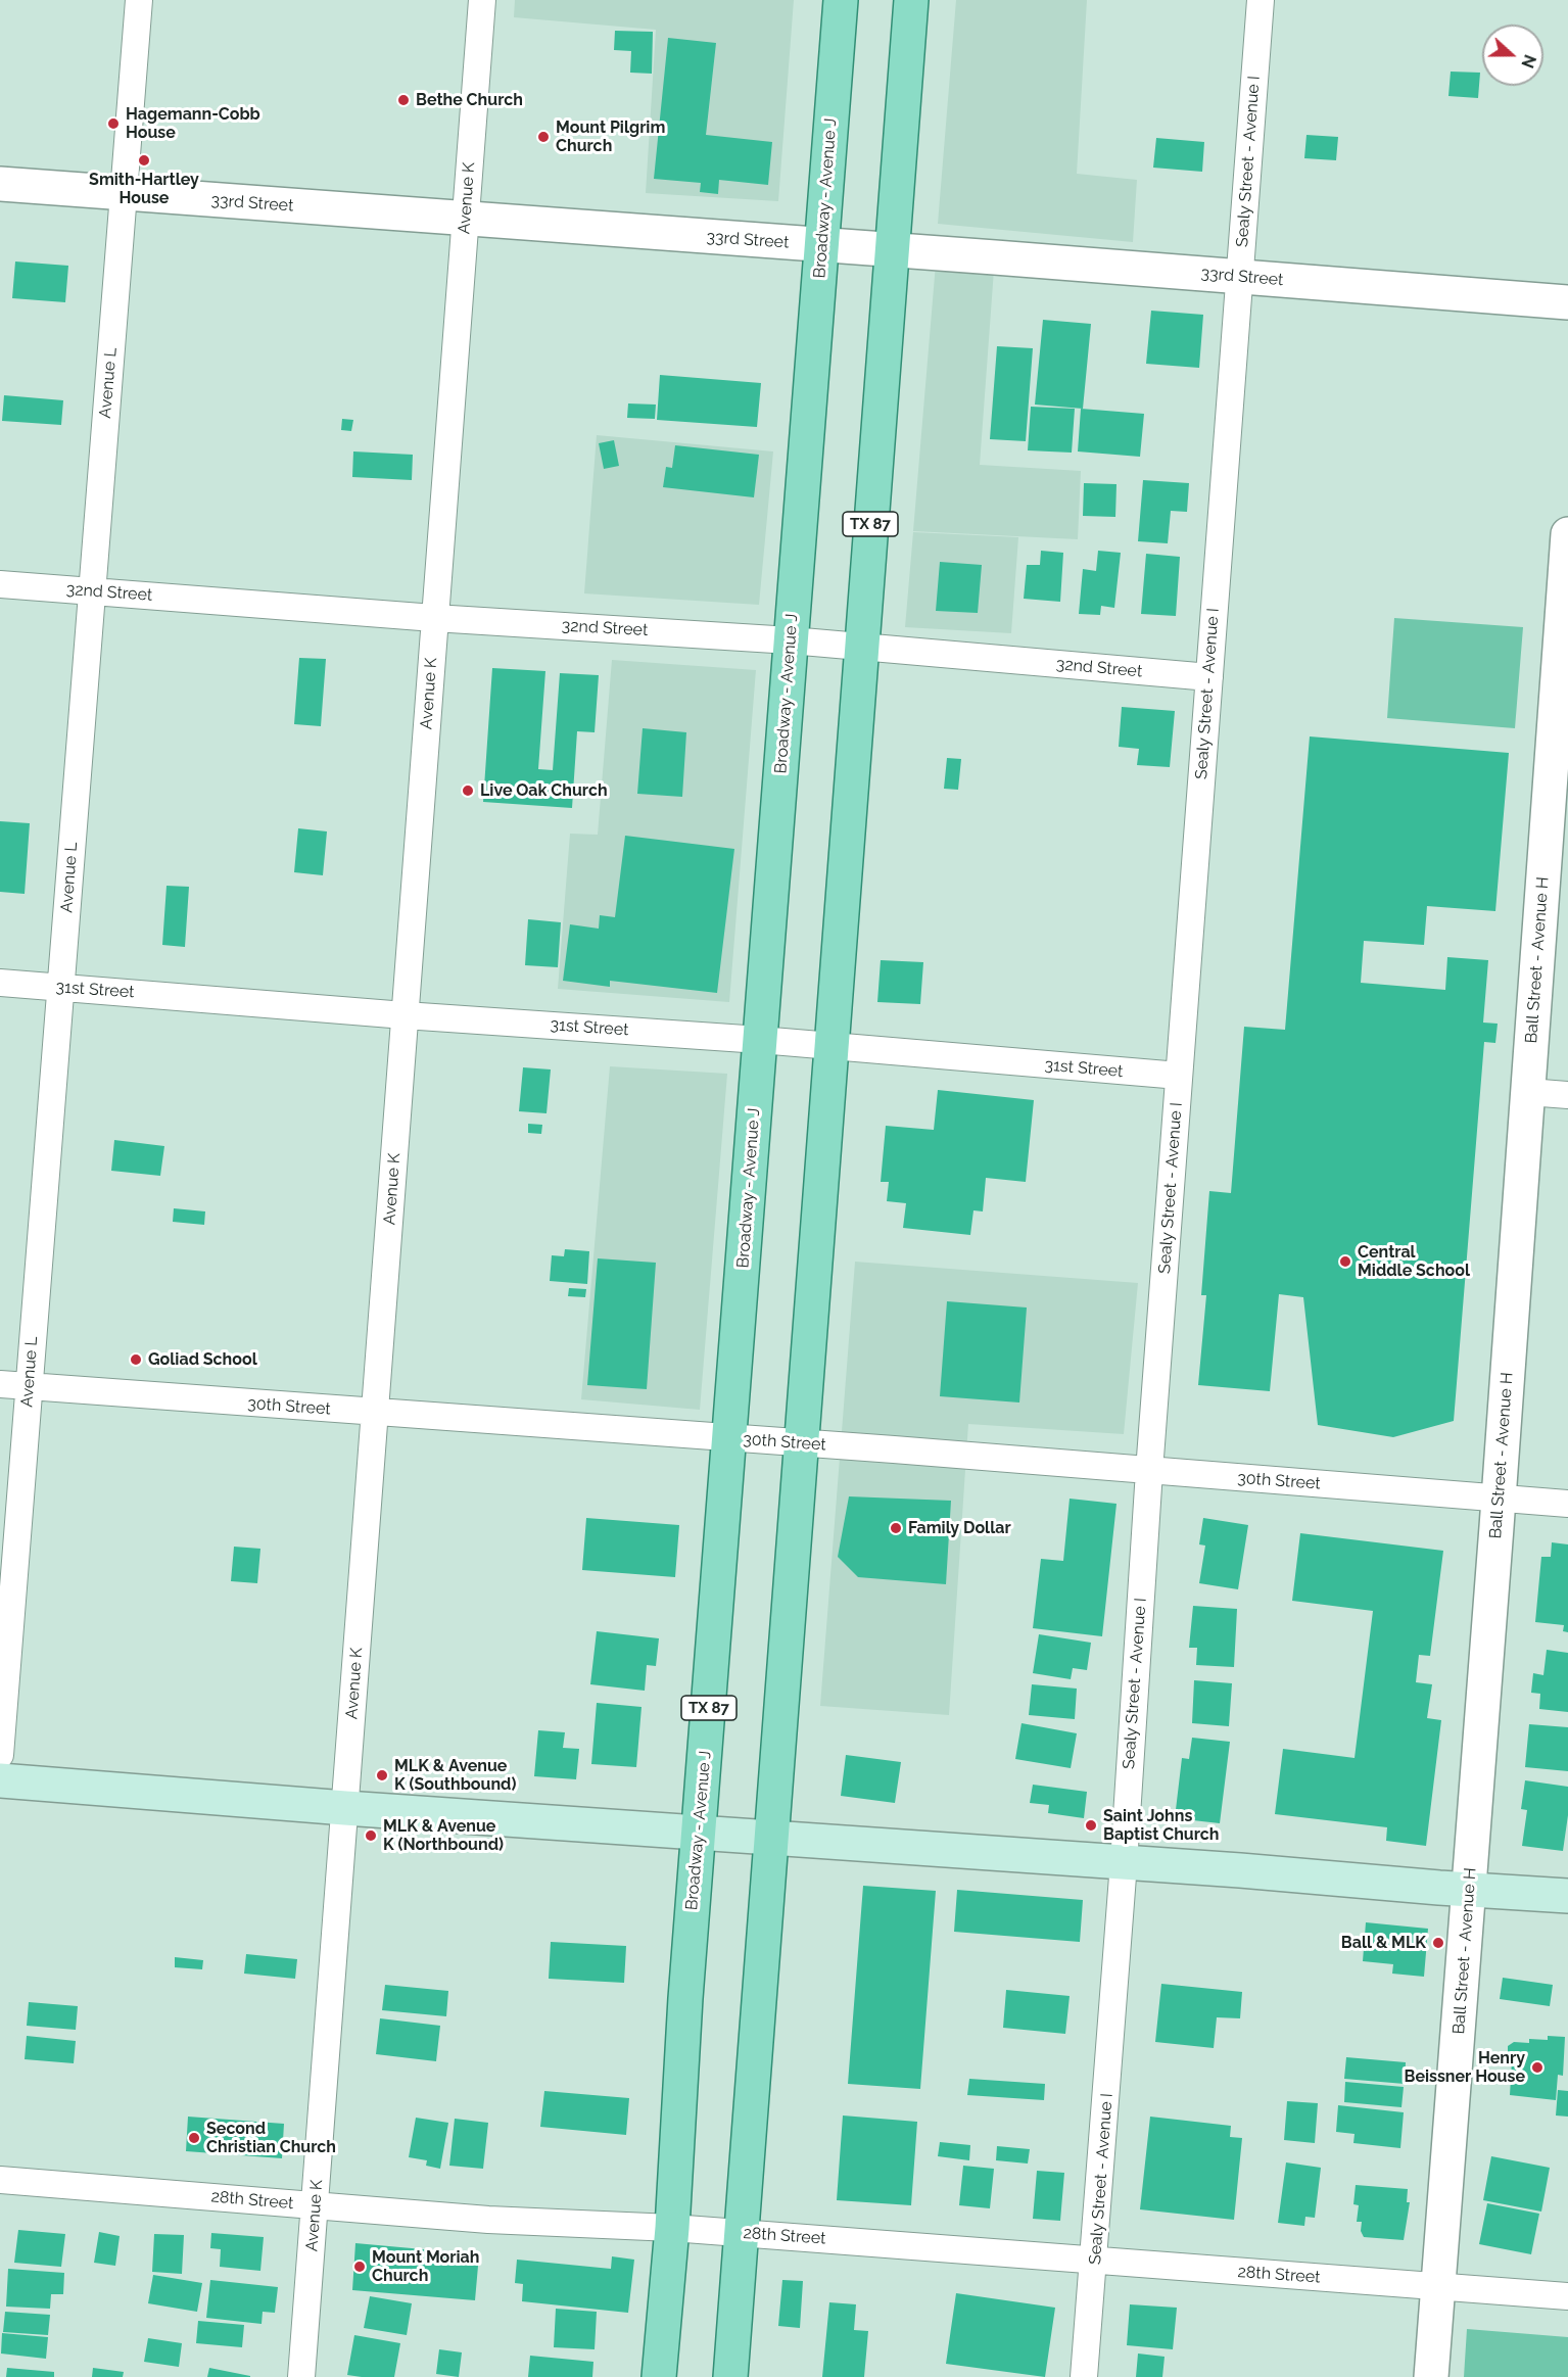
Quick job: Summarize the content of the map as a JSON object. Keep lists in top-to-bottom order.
{
  "streets": {
    "main road": ["Broadway - Avenue J", "TX 87"],
    "street": [
      "Sealy Street - Avenue I",
      "Avenue K",
      "33rd Street",
      "Avenue L",
      "32nd Street",
      "Ball Street - Avenue H",
      "31st Street",
      "30th Street",
      "28th Street"
    ]
  },
  "crossings": [
    ["Sealy Street - Avenue I", "33rd Street"],
    ["Sealy Street - Avenue I", "32nd Street"],
    ["Sealy Street - Avenue I", "31st Street"],
    ["Sealy Street - Avenue I", "30th Street"],
    ["Sealy Street - Avenue I", "28th Street"],
    ["Avenue K", "33rd Street"],
    ["Avenue K", "32nd Street"],
    ["Avenue K", "31st Street"],
    ["Avenue K", "30th Street"],
    ["Avenue K", "28th Street"],
    ["Broadway - Avenue J", "33rd Street"],
    ["Broadway - Avenue J", "32nd Street"],
    ["Broadway - Avenue J", "31st Street"],
    ["Broadway - Avenue J", "30th Street"],
    ["Broadway - Avenue J", "28th Street"],
    ["33rd Street", "Avenue L"],
    ["33rd Street", "TX 87"],
    ["Avenue L", "32nd Street"],
    ["Avenue L", "31st Street"],
    ["Avenue L", "30th Street"],
    ["TX 87", "32nd Street"],
    ["TX 87", "31st Street"],
    ["TX 87", "30th Street"],
    ["TX 87", "28th Street"],
    ["Ball Street - Avenue H", "30th Street"],
    ["Ball Street - Avenue H", "28th Street"]
  ],
  "places": [
    "Bethe Church",
    "Hagemann-Cobb House",
    "Mount Pilgrim Church",
    "Smith-Hartley House",
    "Live Oak Church",
    "Central Middle School",
    "Goliad School",
    "Family Dollar",
    "MLK & Avenue K (Southbound)",
    "Saint Johns Baptist Church",
    "MLK & Avenue K (Northbound)",
    "Ball & MLK",
    "Henry Beissner House",
    "Second Christian Church",
    "Mount Moriah Church"
  ],
  "north": "right"
}
